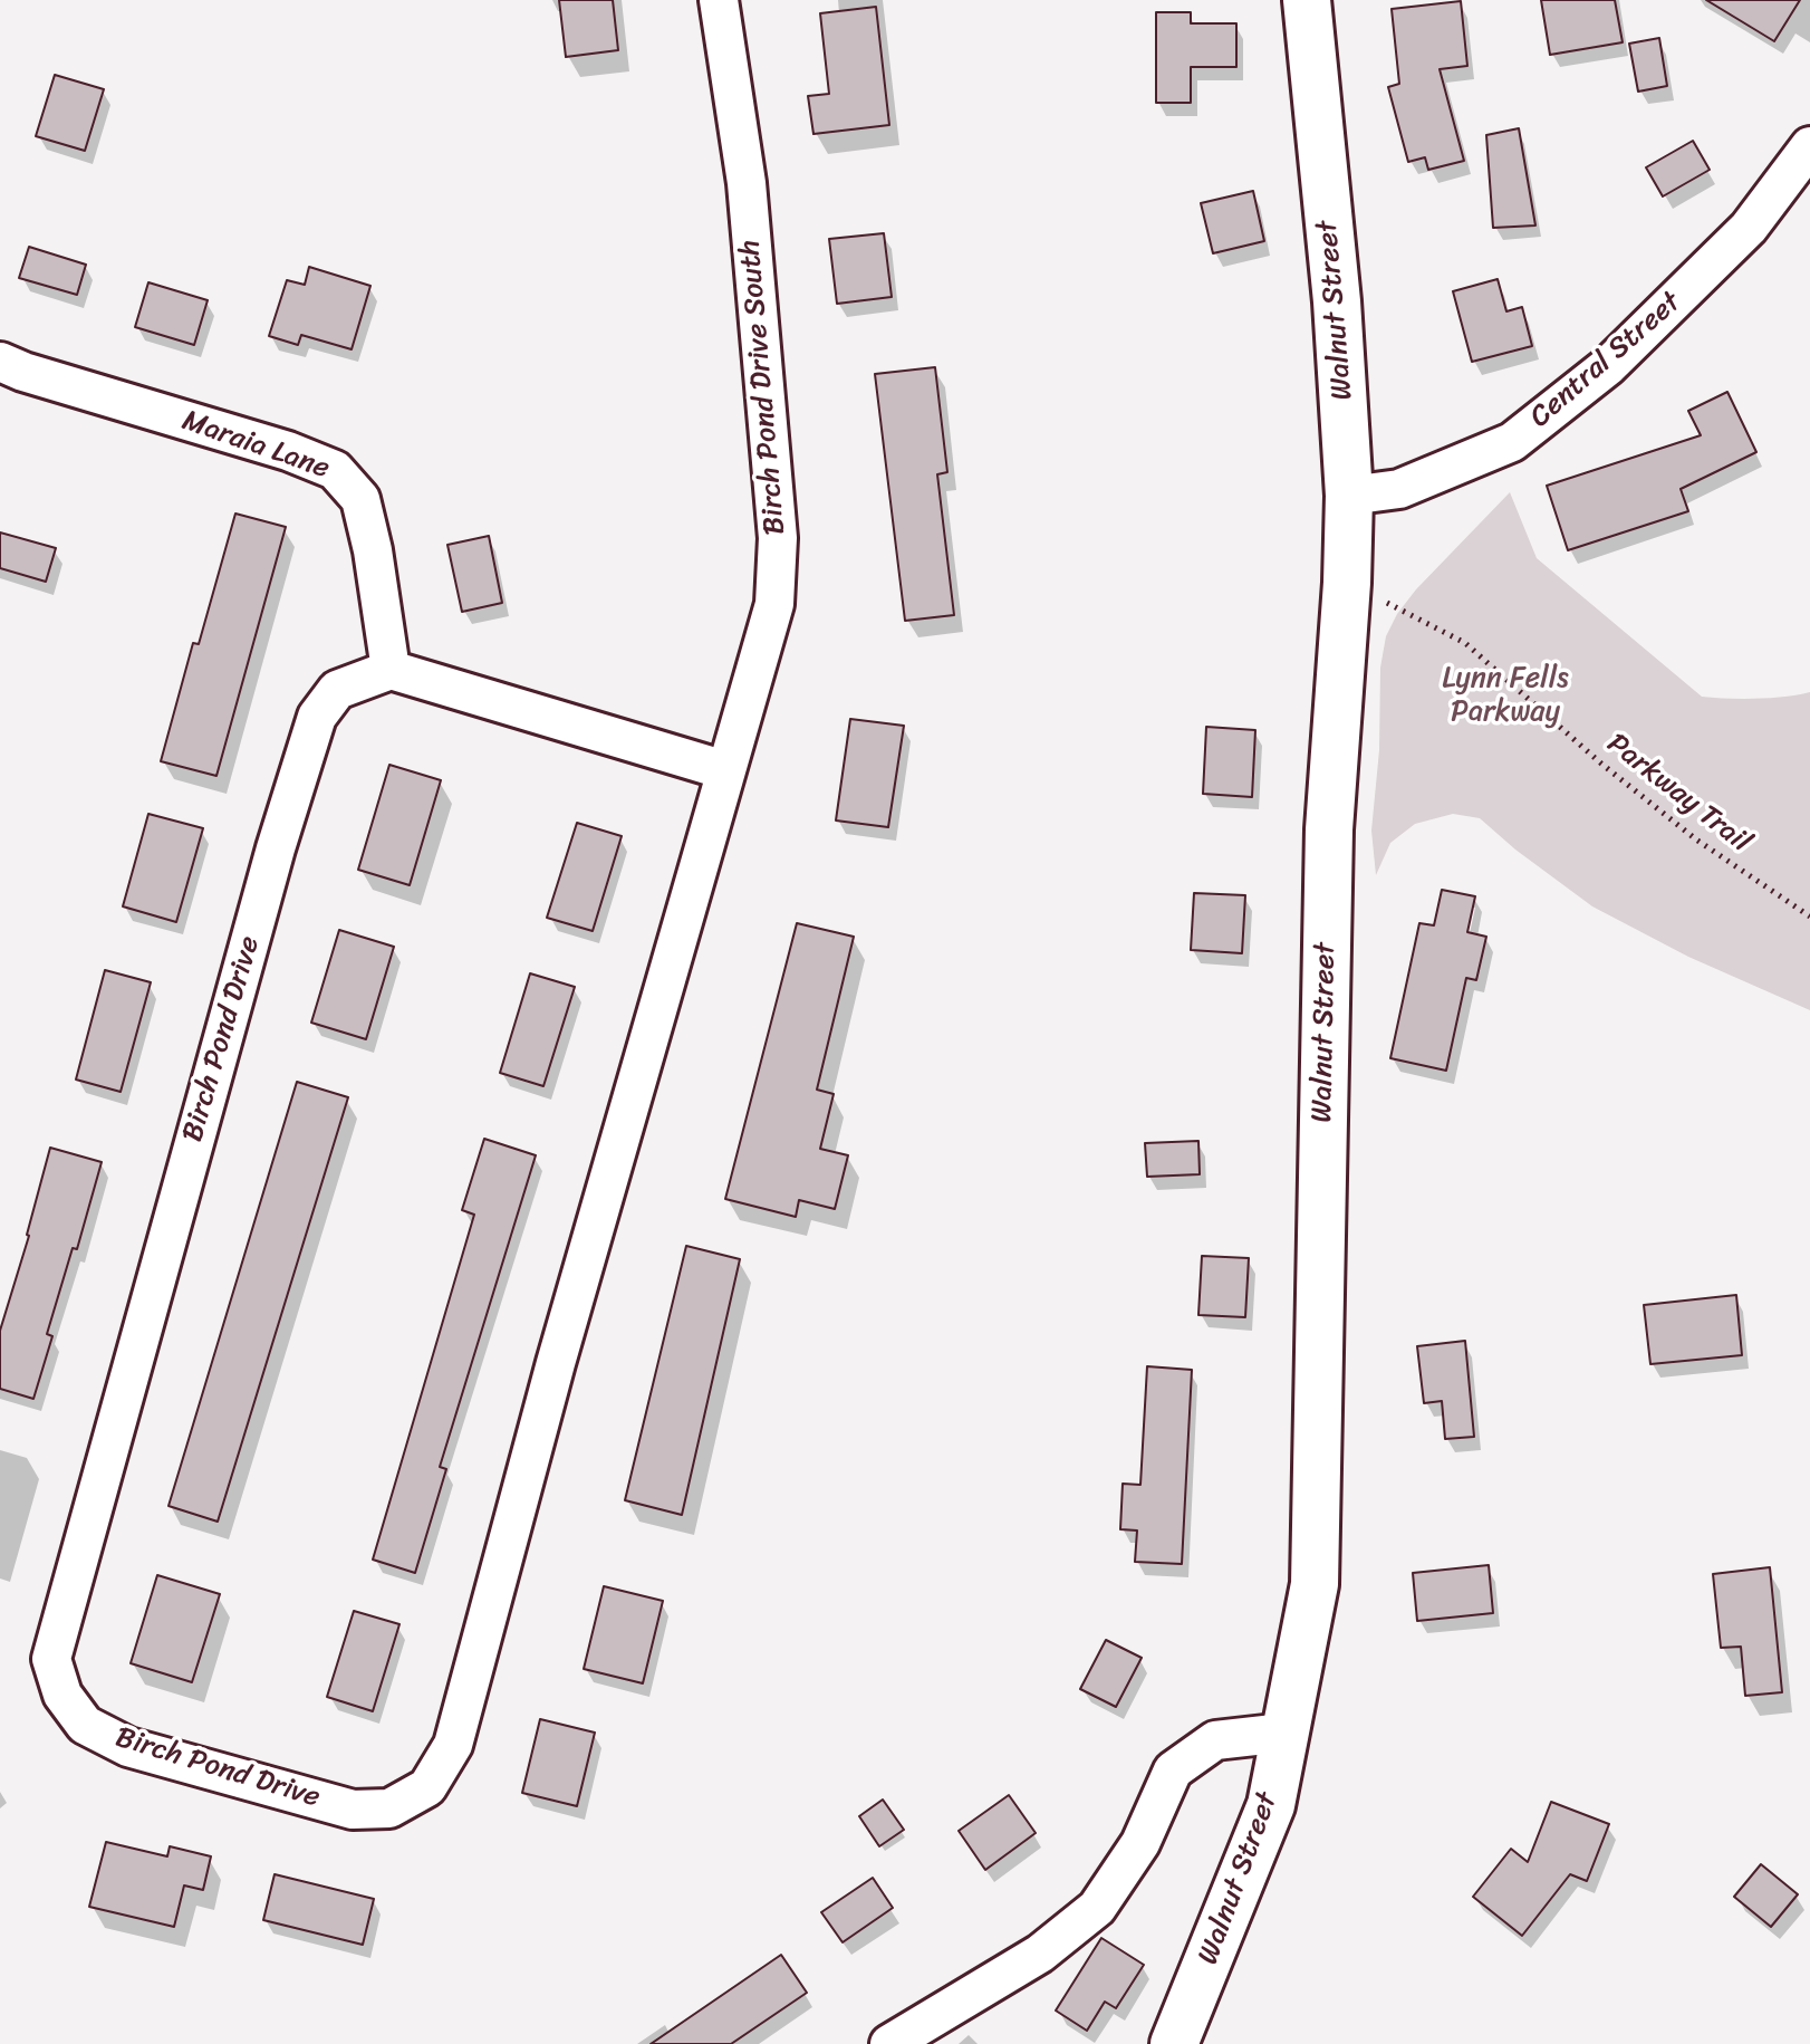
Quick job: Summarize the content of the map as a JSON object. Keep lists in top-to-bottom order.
{
  "streets": {
    "main road": ["Walnut Street"],
    "street": [
      "Central Street",
      "Birch Pond Drive South",
      "Maraia Lane",
      "Birch Pond Drive"
    ],
    "path": ["Parkway Trail"]
  },
  "crossings": [
    ["Walnut Street", "Central Street"],
    ["Walnut Street", "Parkway Trail"],
    ["Birch Pond Drive South", "Birch Pond Drive"],
    ["Maraia Lane", "Birch Pond Drive"]
  ],
  "parks": ["Lynn Fells Parkway"]
}
